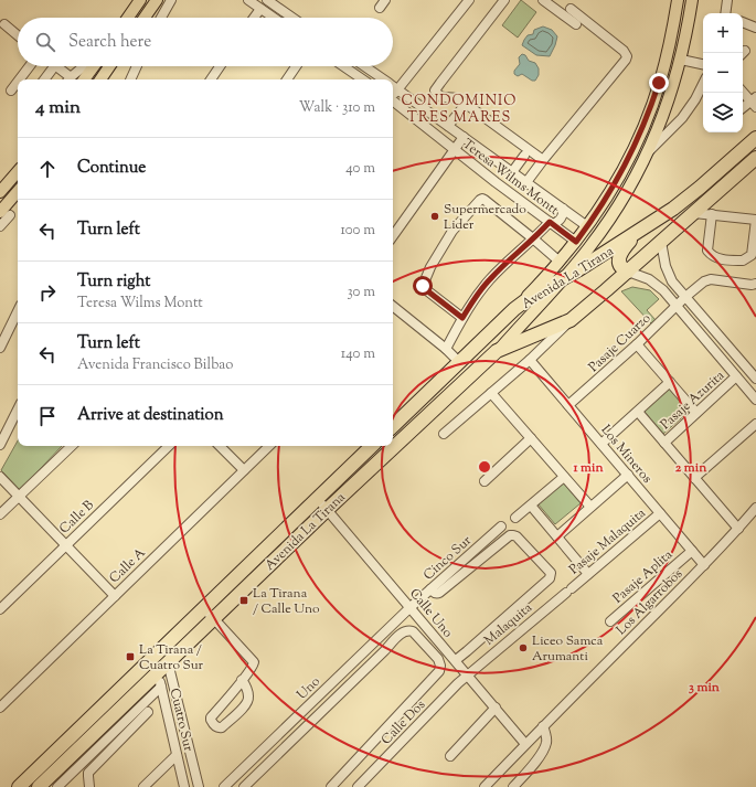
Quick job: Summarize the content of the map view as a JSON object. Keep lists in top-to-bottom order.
{
  "streets": {
    "highway": ["Avenida La Tirana"],
    "street": [
      "Teresa Wilms Montt",
      "Pasaje Cuarzo",
      "Pasaje Azurita",
      "Los Mineros",
      "Calle B",
      "Pasaje Malaquita",
      "Cinco Sur",
      "Calle A",
      "Pasaje Aplita",
      "Los Algarrobos",
      "Calle Uno",
      "Malaquita",
      "Uno",
      "Cuatro Sur",
      "Calle Dos"
    ]
  },
  "crossings": [
    ["Avenida La Tirana", "Los Mineros"],
    ["Avenida La Tirana", "Calle Uno"],
    ["Avenida La Tirana", "Cuatro Sur"],
    ["Pasaje Cuarzo", "Los Mineros"],
    ["Los Mineros", "Pasaje Malaquita"],
    ["Los Mineros", "Pasaje Aplita"],
    ["Los Mineros", "Los Algarrobos"],
    ["Pasaje Malaquita", "Malaquita"],
    ["Cinco Sur", "Calle Uno"],
    ["Cinco Sur", "Uno"],
    ["Los Algarrobos", "Calle Uno"],
    ["Calle Uno", "Malaquita"],
    ["Calle Uno", "Uno"],
    ["Calle Uno", "Calle Dos"],
    ["Malaquita", "Calle Dos"]
  ],
  "districts": ["CONDOMINIO TRES MARES"],
  "places": {
    "other": ["Supermercado Lider", "Liceo Samca Arumanti"],
    "transit": ["La Tirana / Calle Uno", "La Tirana / Cuatro Sur"]
  },
  "page": {
    "map_buttons": ["+", "−"],
    "search": "Search here",
    "heading": ["4 min", "Walk · 310 m"],
    "list": [
      ["Continue", "40 m"],
      ["Turn left", "100 m"],
      ["Turn right", "Teresa Wilms Montt", "30 m"],
      ["Turn left", "Avenida Francisco Bilbao", "140 m"],
      "Arrive at destination"
    ]
  },
  "rings": ["1 min", "2 min", "3 min"]
}
